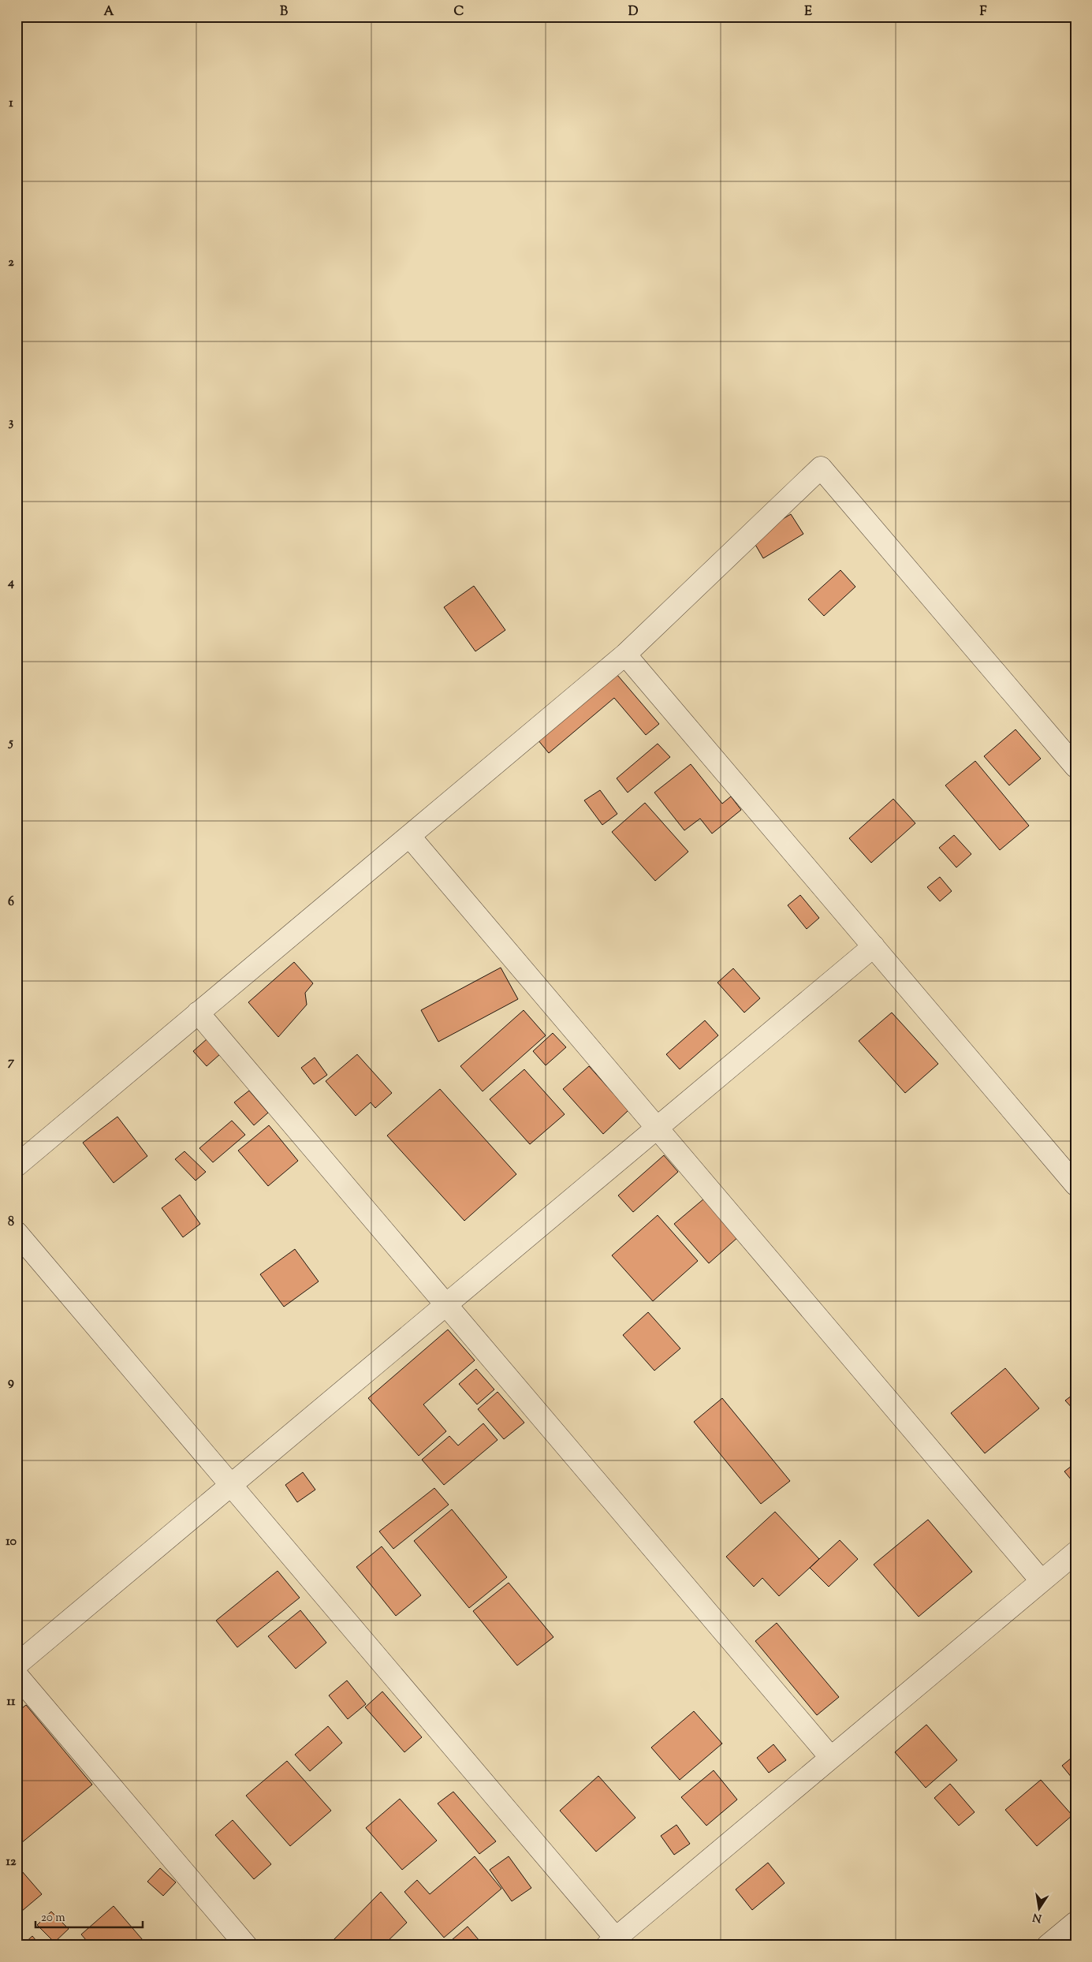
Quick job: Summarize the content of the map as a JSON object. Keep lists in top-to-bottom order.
{
  "scale_bar": "20 m",
  "north": "bottom",
  "grid": {
    "columns": [
      "A",
      "B",
      "C",
      "D",
      "E",
      "F"
    ],
    "rows": [
      "1",
      "2",
      "3",
      "4",
      "5",
      "6",
      "7",
      "8",
      "9",
      "10",
      "11",
      "12"
    ]
  }
}
